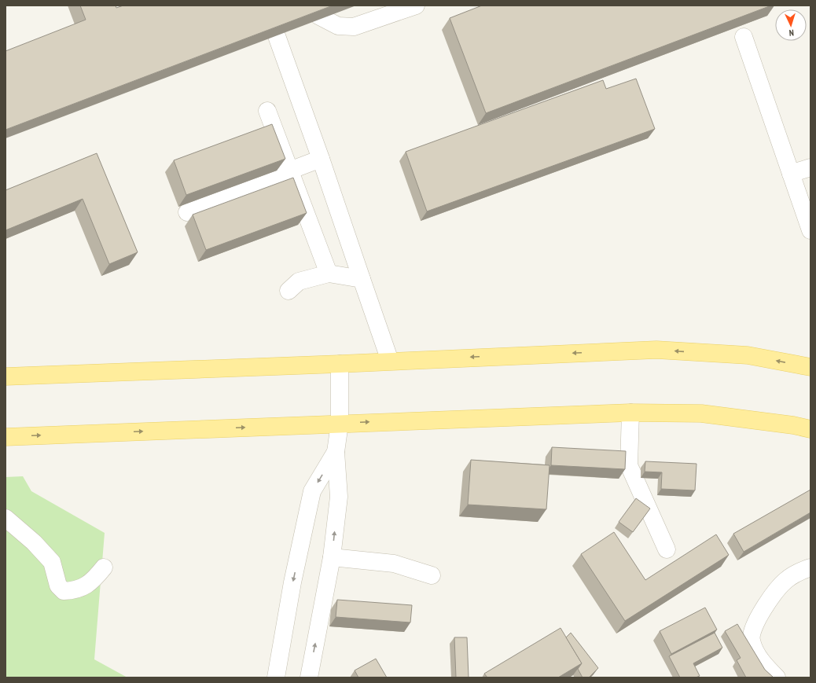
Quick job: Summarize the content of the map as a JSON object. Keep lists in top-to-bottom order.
{
  "north": "bottom"
}
